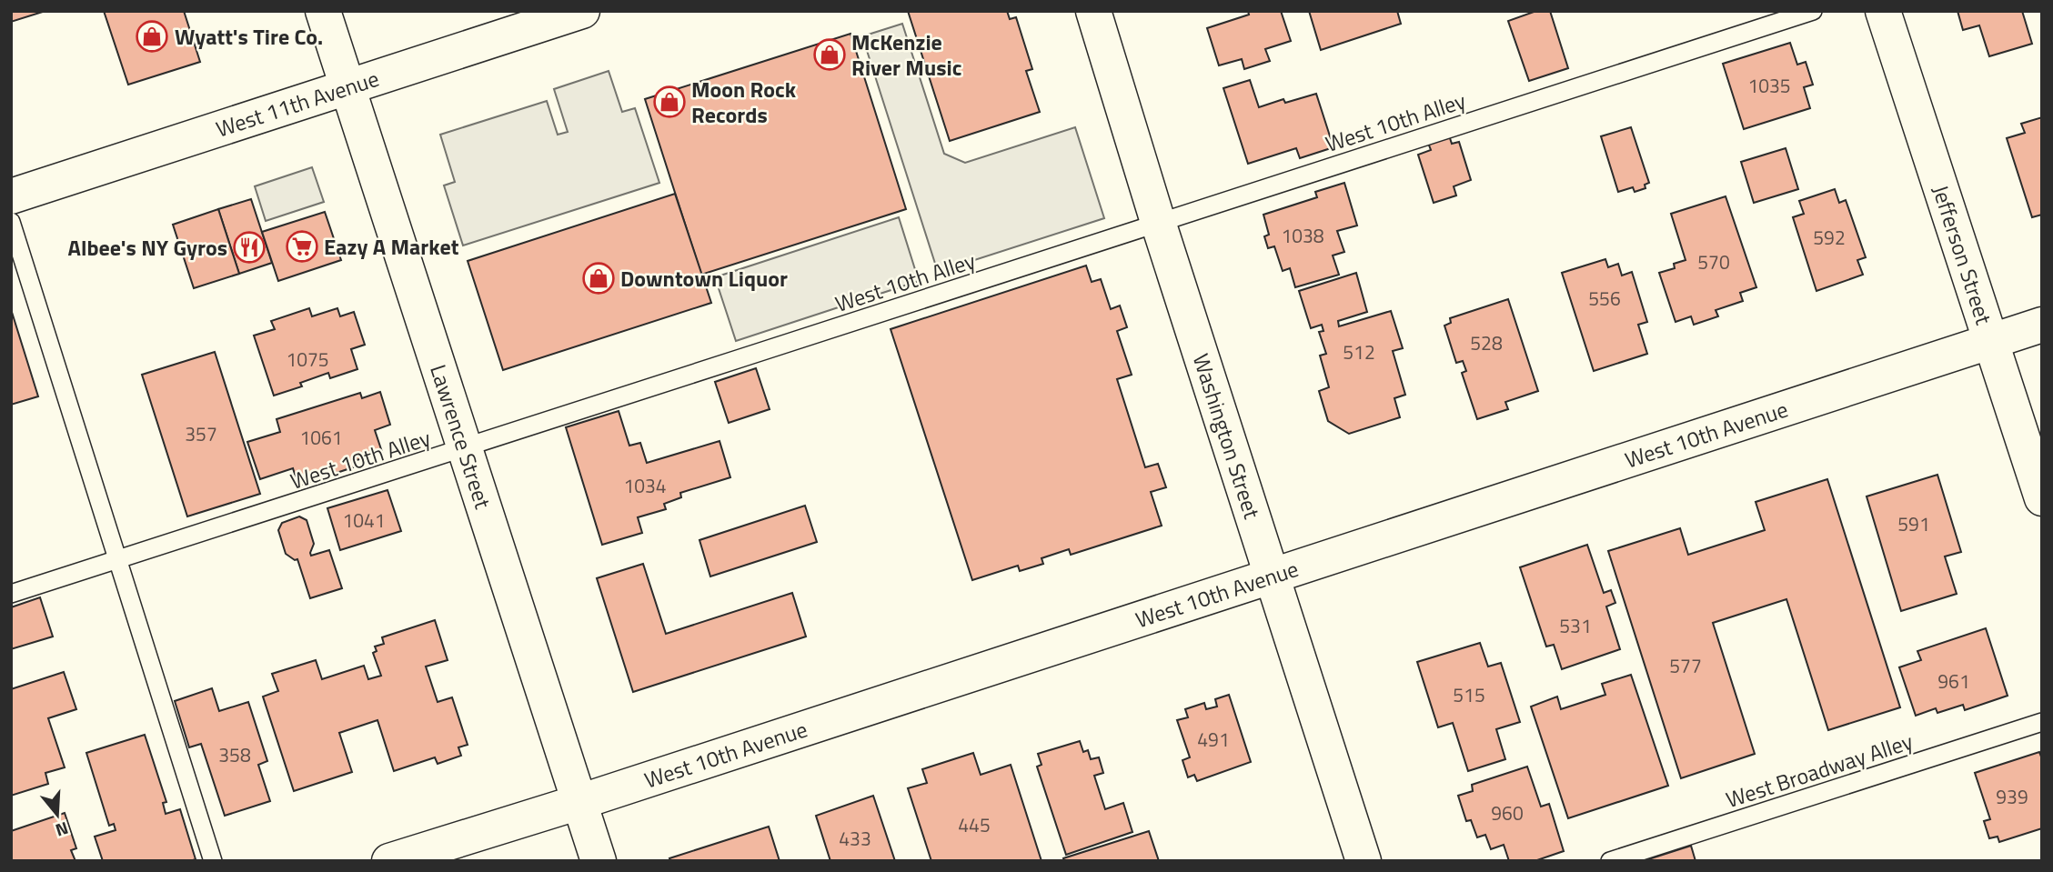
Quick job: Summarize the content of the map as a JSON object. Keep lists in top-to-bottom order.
{
  "streets": {
    "street": [
      "West 11th Avenue",
      "Jefferson Street",
      "West 10th Avenue",
      "Lawrence Street",
      "Washington Street"
    ],
    "lane": ["West 10th Alley", "West Broadway Alley"]
  },
  "crossings": [
    ["West 11th Avenue", "Lawrence Street"],
    ["West 10th Alley", "Lawrence Street"],
    ["West 10th Alley", "Washington Street"],
    ["Jefferson Street", "West 10th Avenue"],
    ["West 10th Avenue", "Lawrence Street"],
    ["West 10th Avenue", "Washington Street"]
  ],
  "places": {
    "shop": [
      "Wyatt's Tire Co.",
      "McKenzie River Music",
      "Moon Rock Records",
      "Downtown Liquor"
    ],
    "supermarket": ["Eazy A Market"],
    "restaurant": ["Albee's NY Gyros"]
  },
  "house_numbers": [
    "1035",
    "1038",
    "592",
    "570",
    "556",
    "528",
    "512",
    "1075",
    "357",
    "1061",
    "1034",
    "1041",
    "591",
    "531",
    "577",
    "961",
    "515",
    "491",
    "358",
    "939",
    "960",
    "445",
    "433"
  ],
  "north": "bottom"
}
